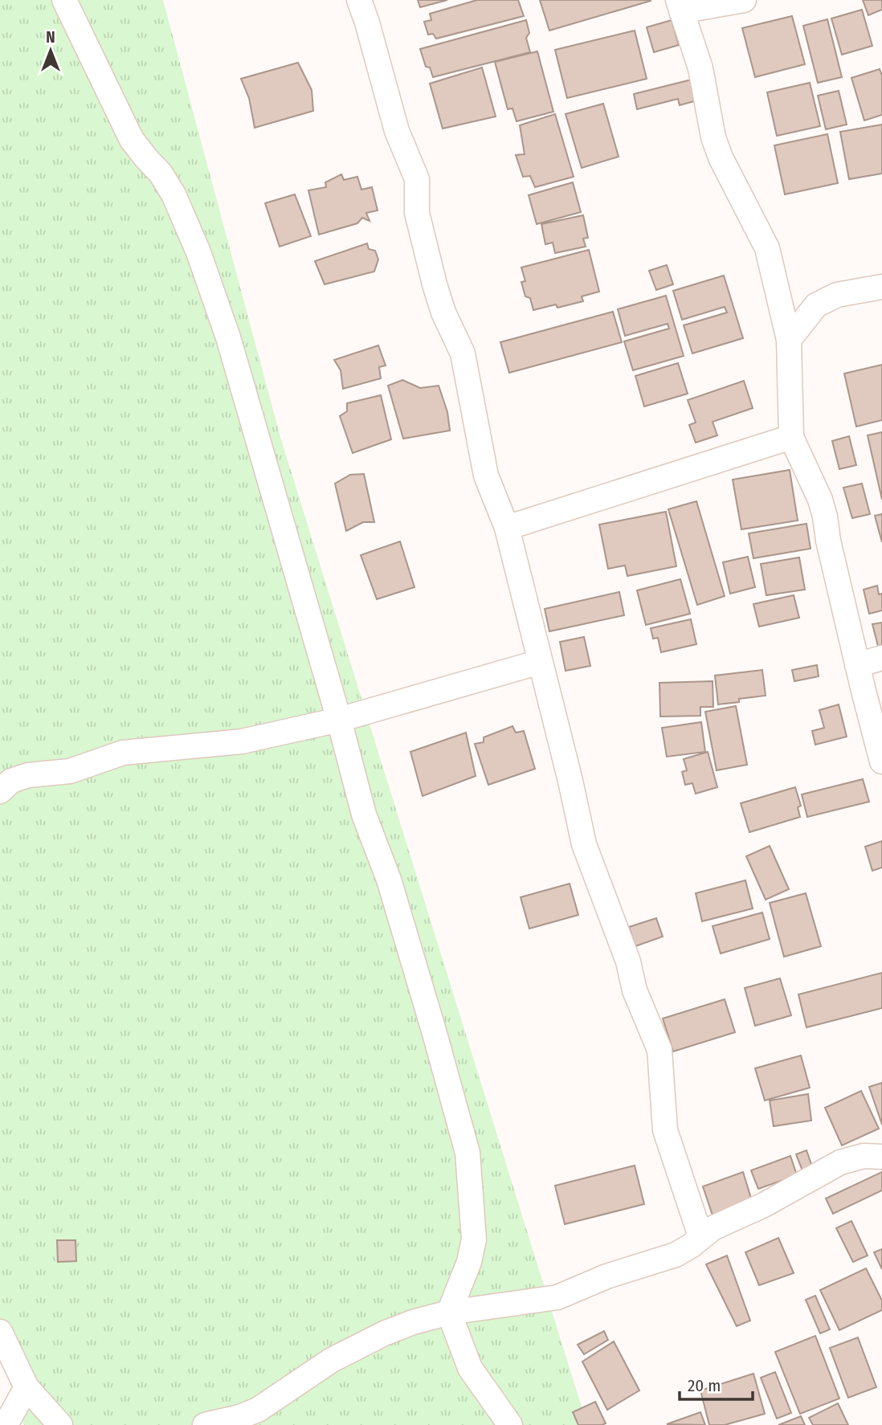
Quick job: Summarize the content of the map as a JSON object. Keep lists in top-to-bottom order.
{
  "scale_bar": "20 m",
  "north": "top"
}
